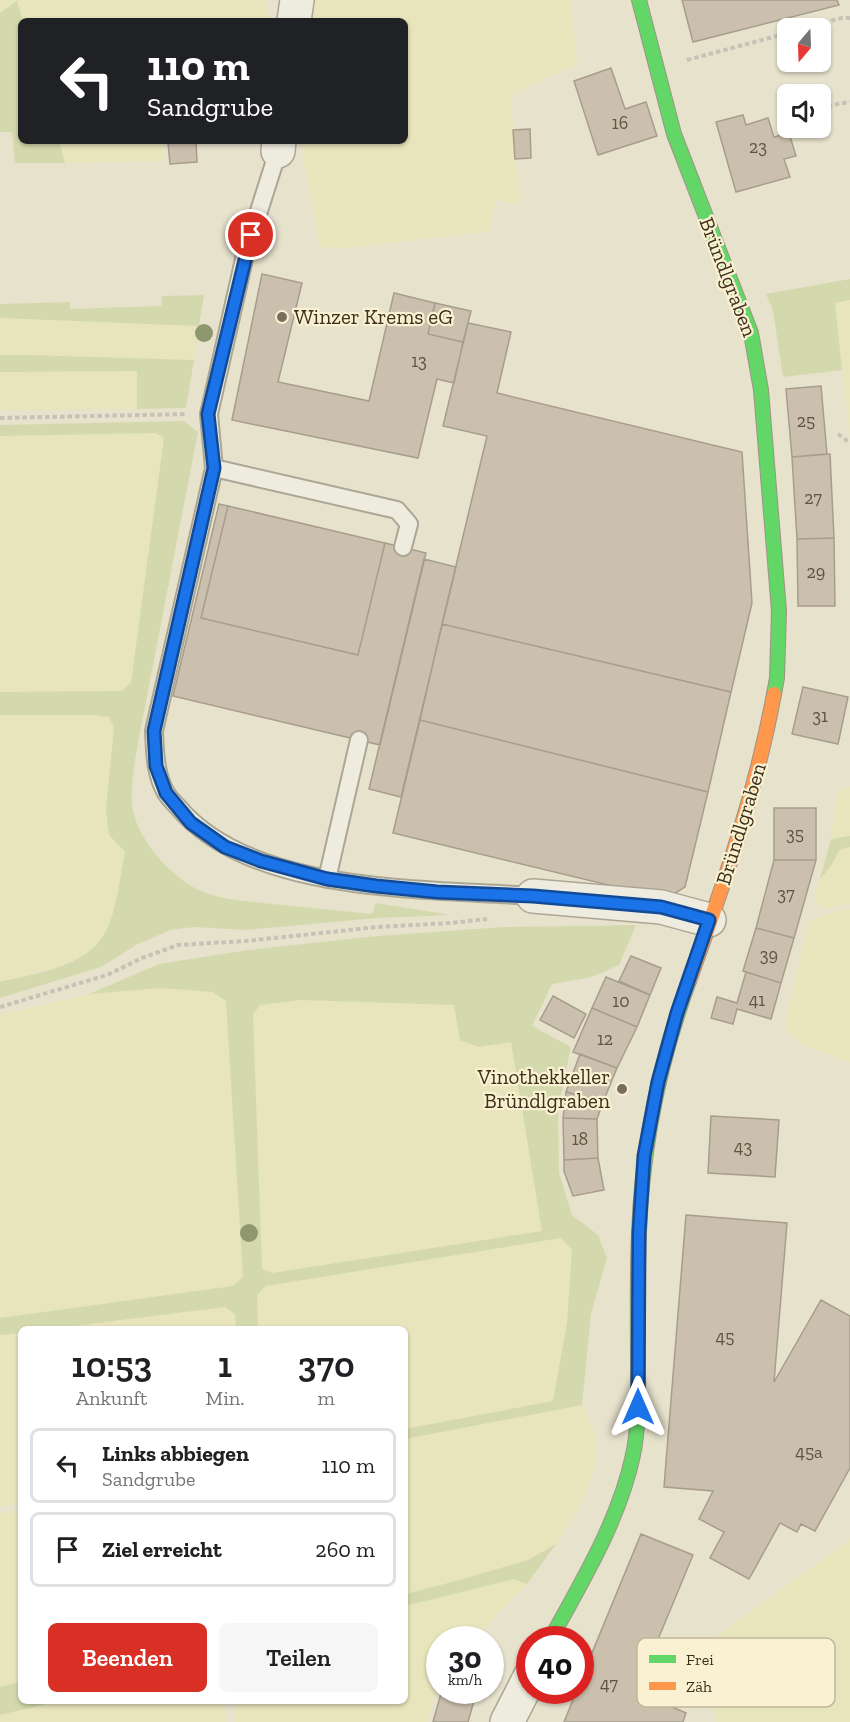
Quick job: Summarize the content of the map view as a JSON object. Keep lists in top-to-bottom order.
{
  "streets": {
    "street": ["Bründlgraben"]
  },
  "places": ["Winzer Krems eG", "Vinothekkeller Bründlgraben"],
  "house_numbers": [
    "16",
    "23",
    "13",
    "25",
    "27",
    "29",
    "31",
    "35",
    "37",
    "39",
    "41",
    "10",
    "12",
    "18",
    "43",
    "45",
    "45a",
    "47"
  ],
  "legend": ["Frei", "Zäh"],
  "north": "bottom",
  "page": {
    "turn": ["110 m", "Sandgrube"],
    "eta": [
      "10:53",
      "Ankunft",
      "1",
      "Min.",
      "370",
      "m"
    ],
    "list": [
      {
        "name": "Links abbiegen",
        "note": "Sandgrube",
        "value": "110 m"
      },
      {
        "name": "Ziel erreicht",
        "value": "260 m"
      }
    ],
    "buttons": ["Beenden", "Teilen"],
    "speed": "30 km/h",
    "limit": "40"
  }
}
